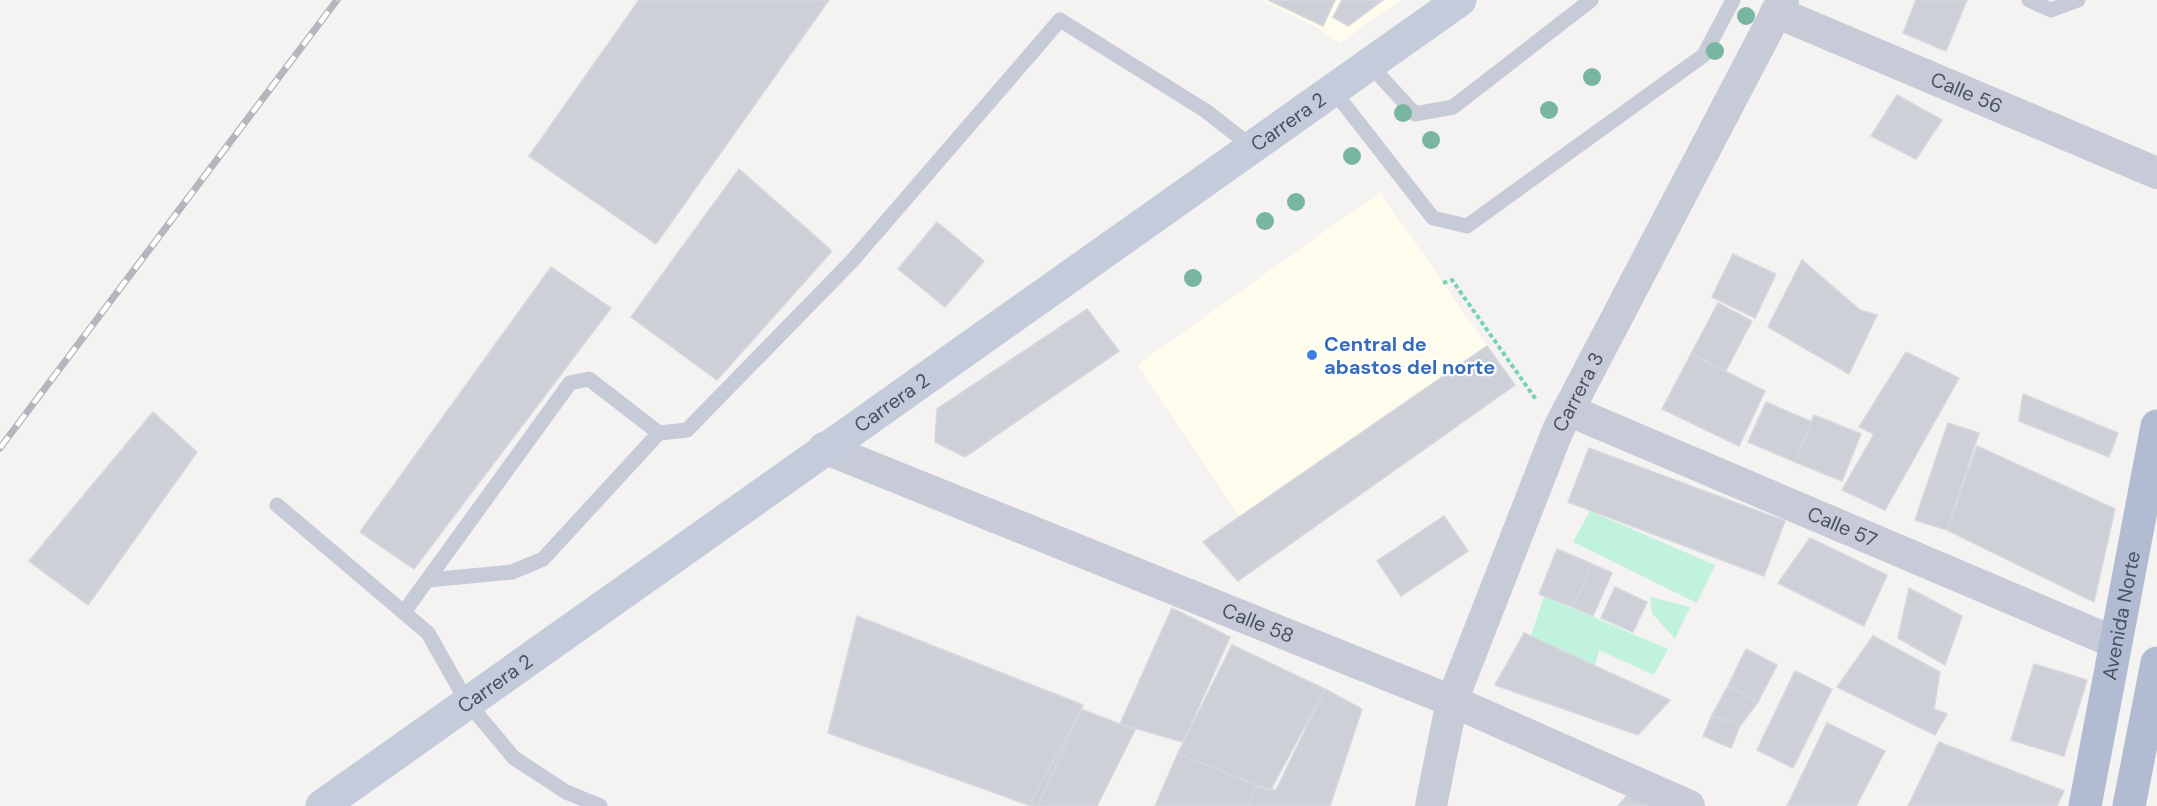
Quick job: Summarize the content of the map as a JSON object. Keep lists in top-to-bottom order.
{
  "streets": {
    "main road": ["Avenida Norte"],
    "street": [
      "Calle 56",
      "Carrera 2",
      "Carrera 3",
      "Calle 57",
      "Calle 58"
    ]
  },
  "crossings": [
    ["Calle 56", "Carrera 3"],
    ["Carrera 2", "Calle 58"],
    ["Carrera 3", "Calle 57"],
    ["Carrera 3", "Calle 58"],
    ["Calle 57", "Avenida Norte"]
  ],
  "places": ["Central de abastos del norte"]
}
